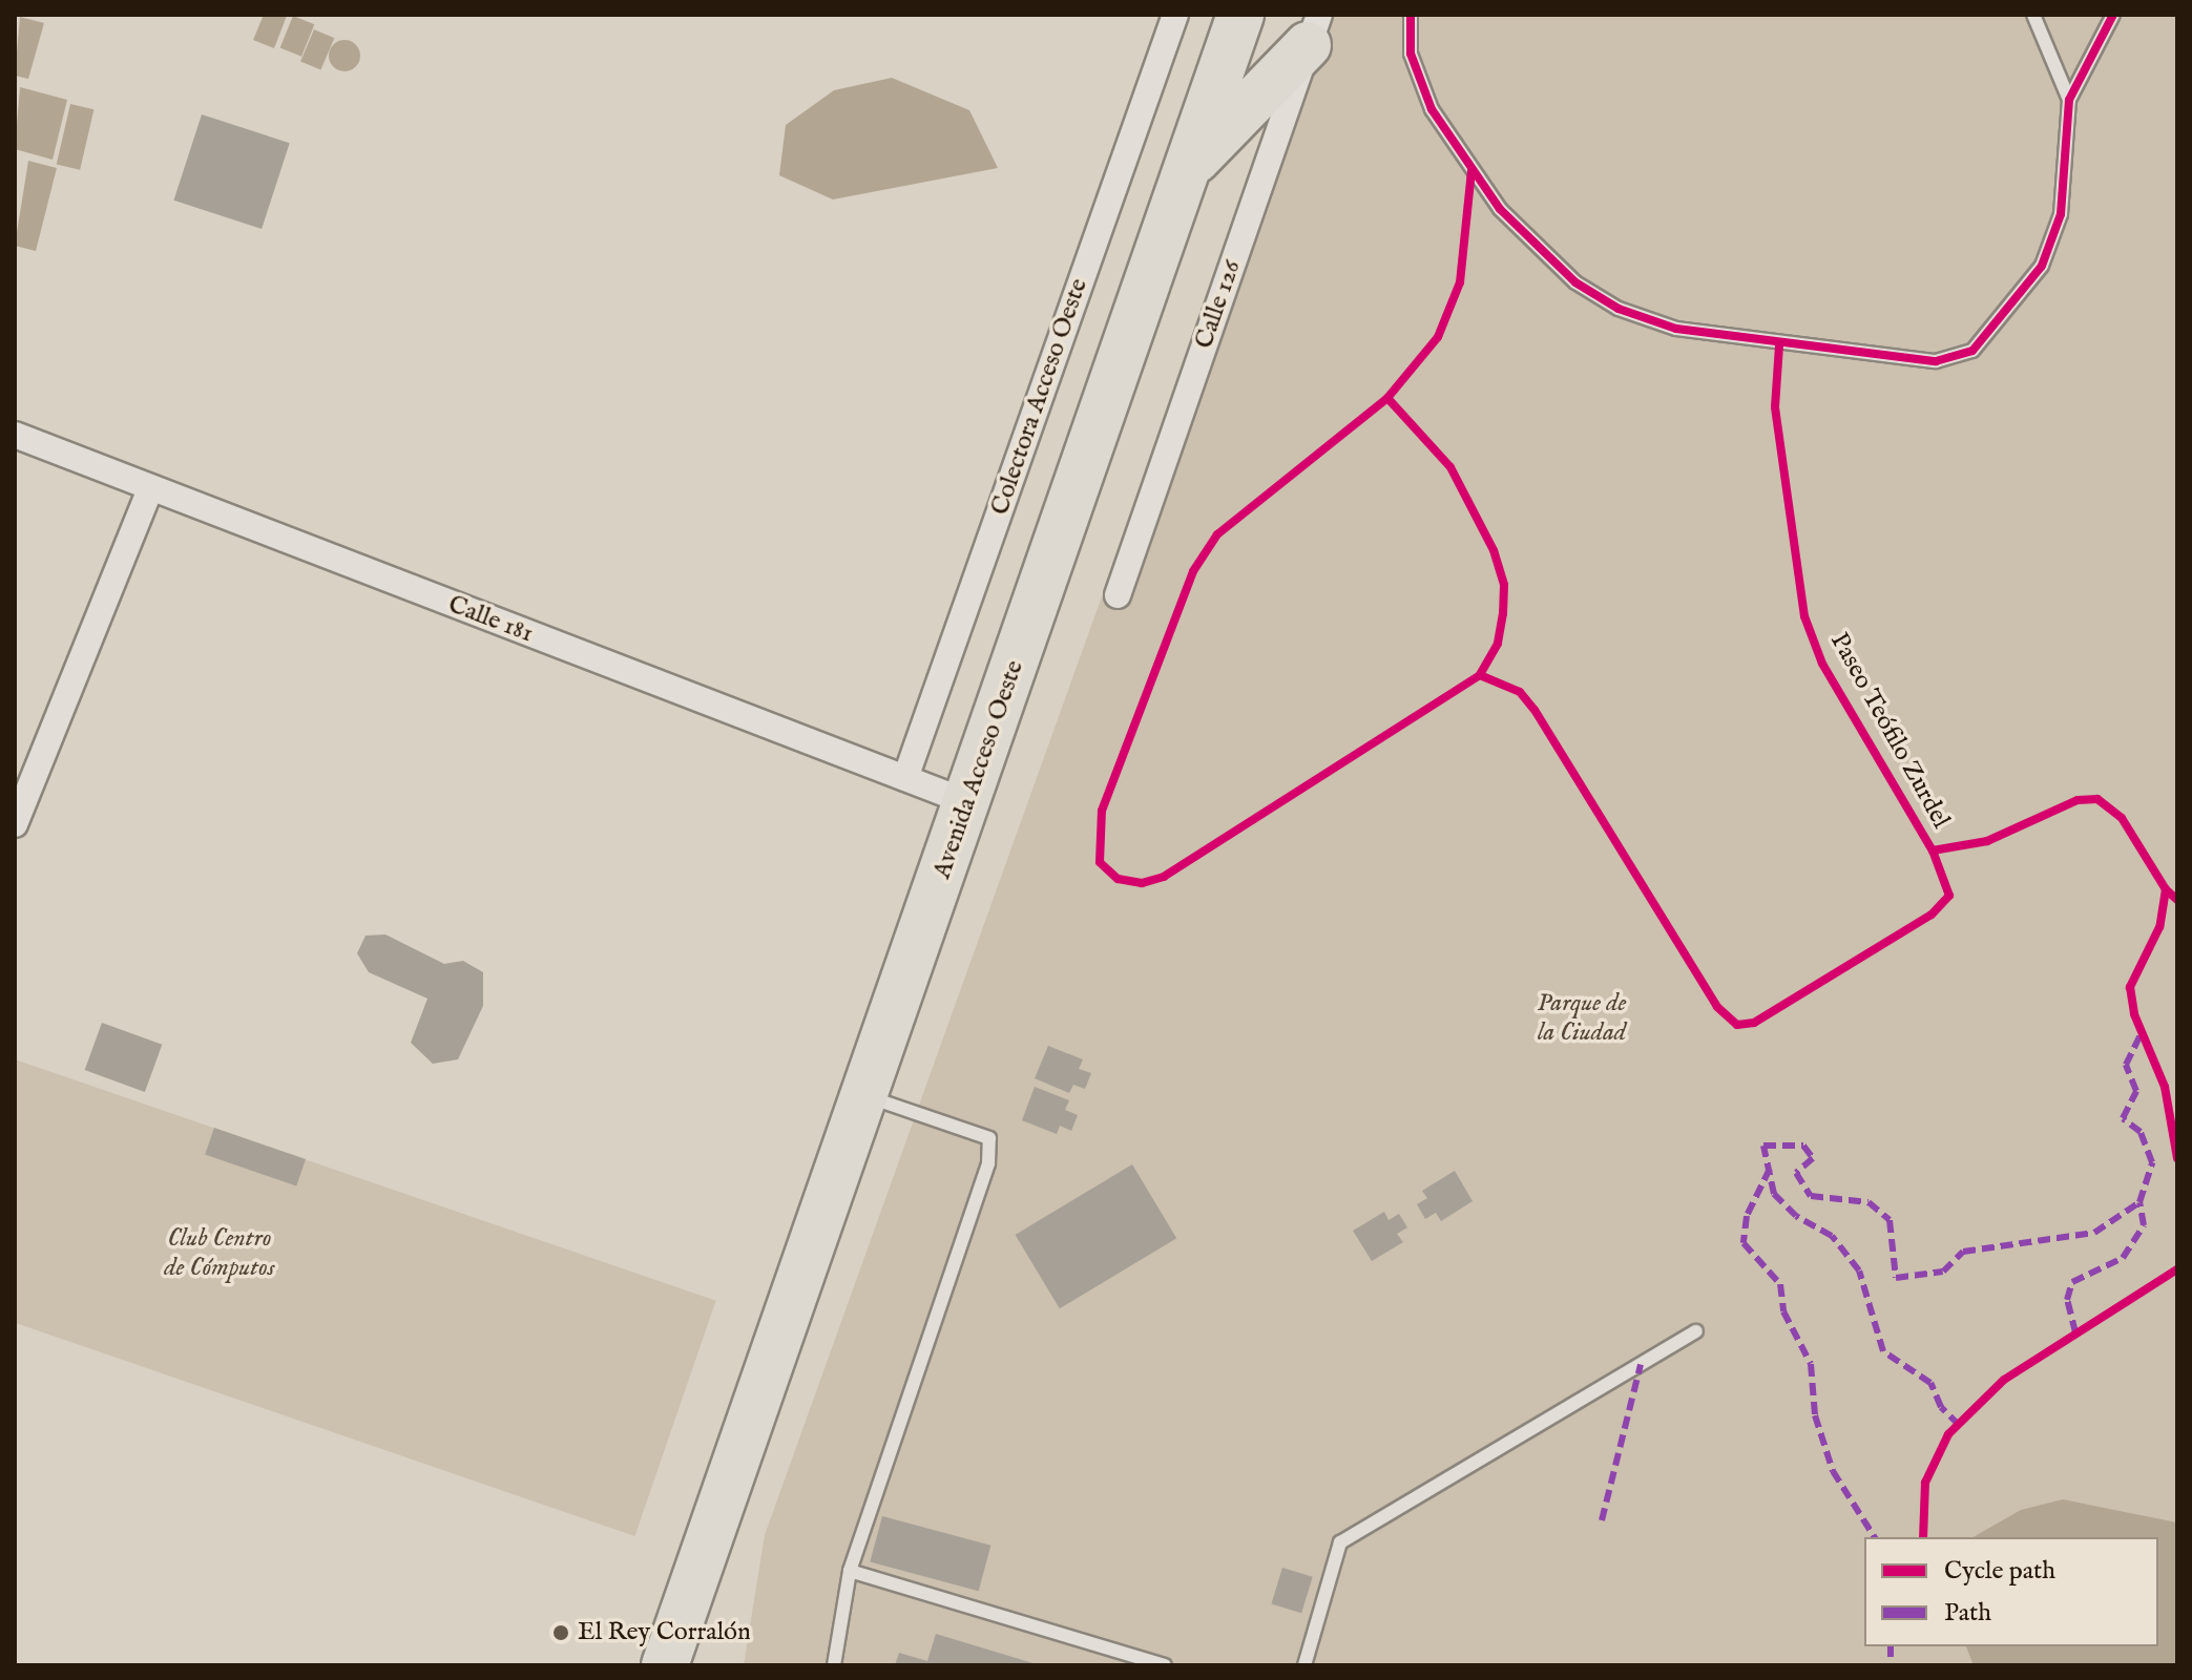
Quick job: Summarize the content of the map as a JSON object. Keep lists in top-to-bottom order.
{
  "streets": {
    "highway": ["Avenida Acceso Oeste"],
    "street": ["Calle 126", "Colectora Acceso Oeste", "Calle 181"],
    "cycle path": ["Paseo Teófilo Zurdel"]
  },
  "crossings": [
    ["Colectora Acceso Oeste", "Calle 181"],
    ["Calle 181", "Avenida Acceso Oeste"]
  ],
  "parks": ["Parque de la Ciudad", "Club Centro de Cómputos"],
  "places": ["El Rey Corralón"],
  "legend": ["Cycle path", "Path"]
}
